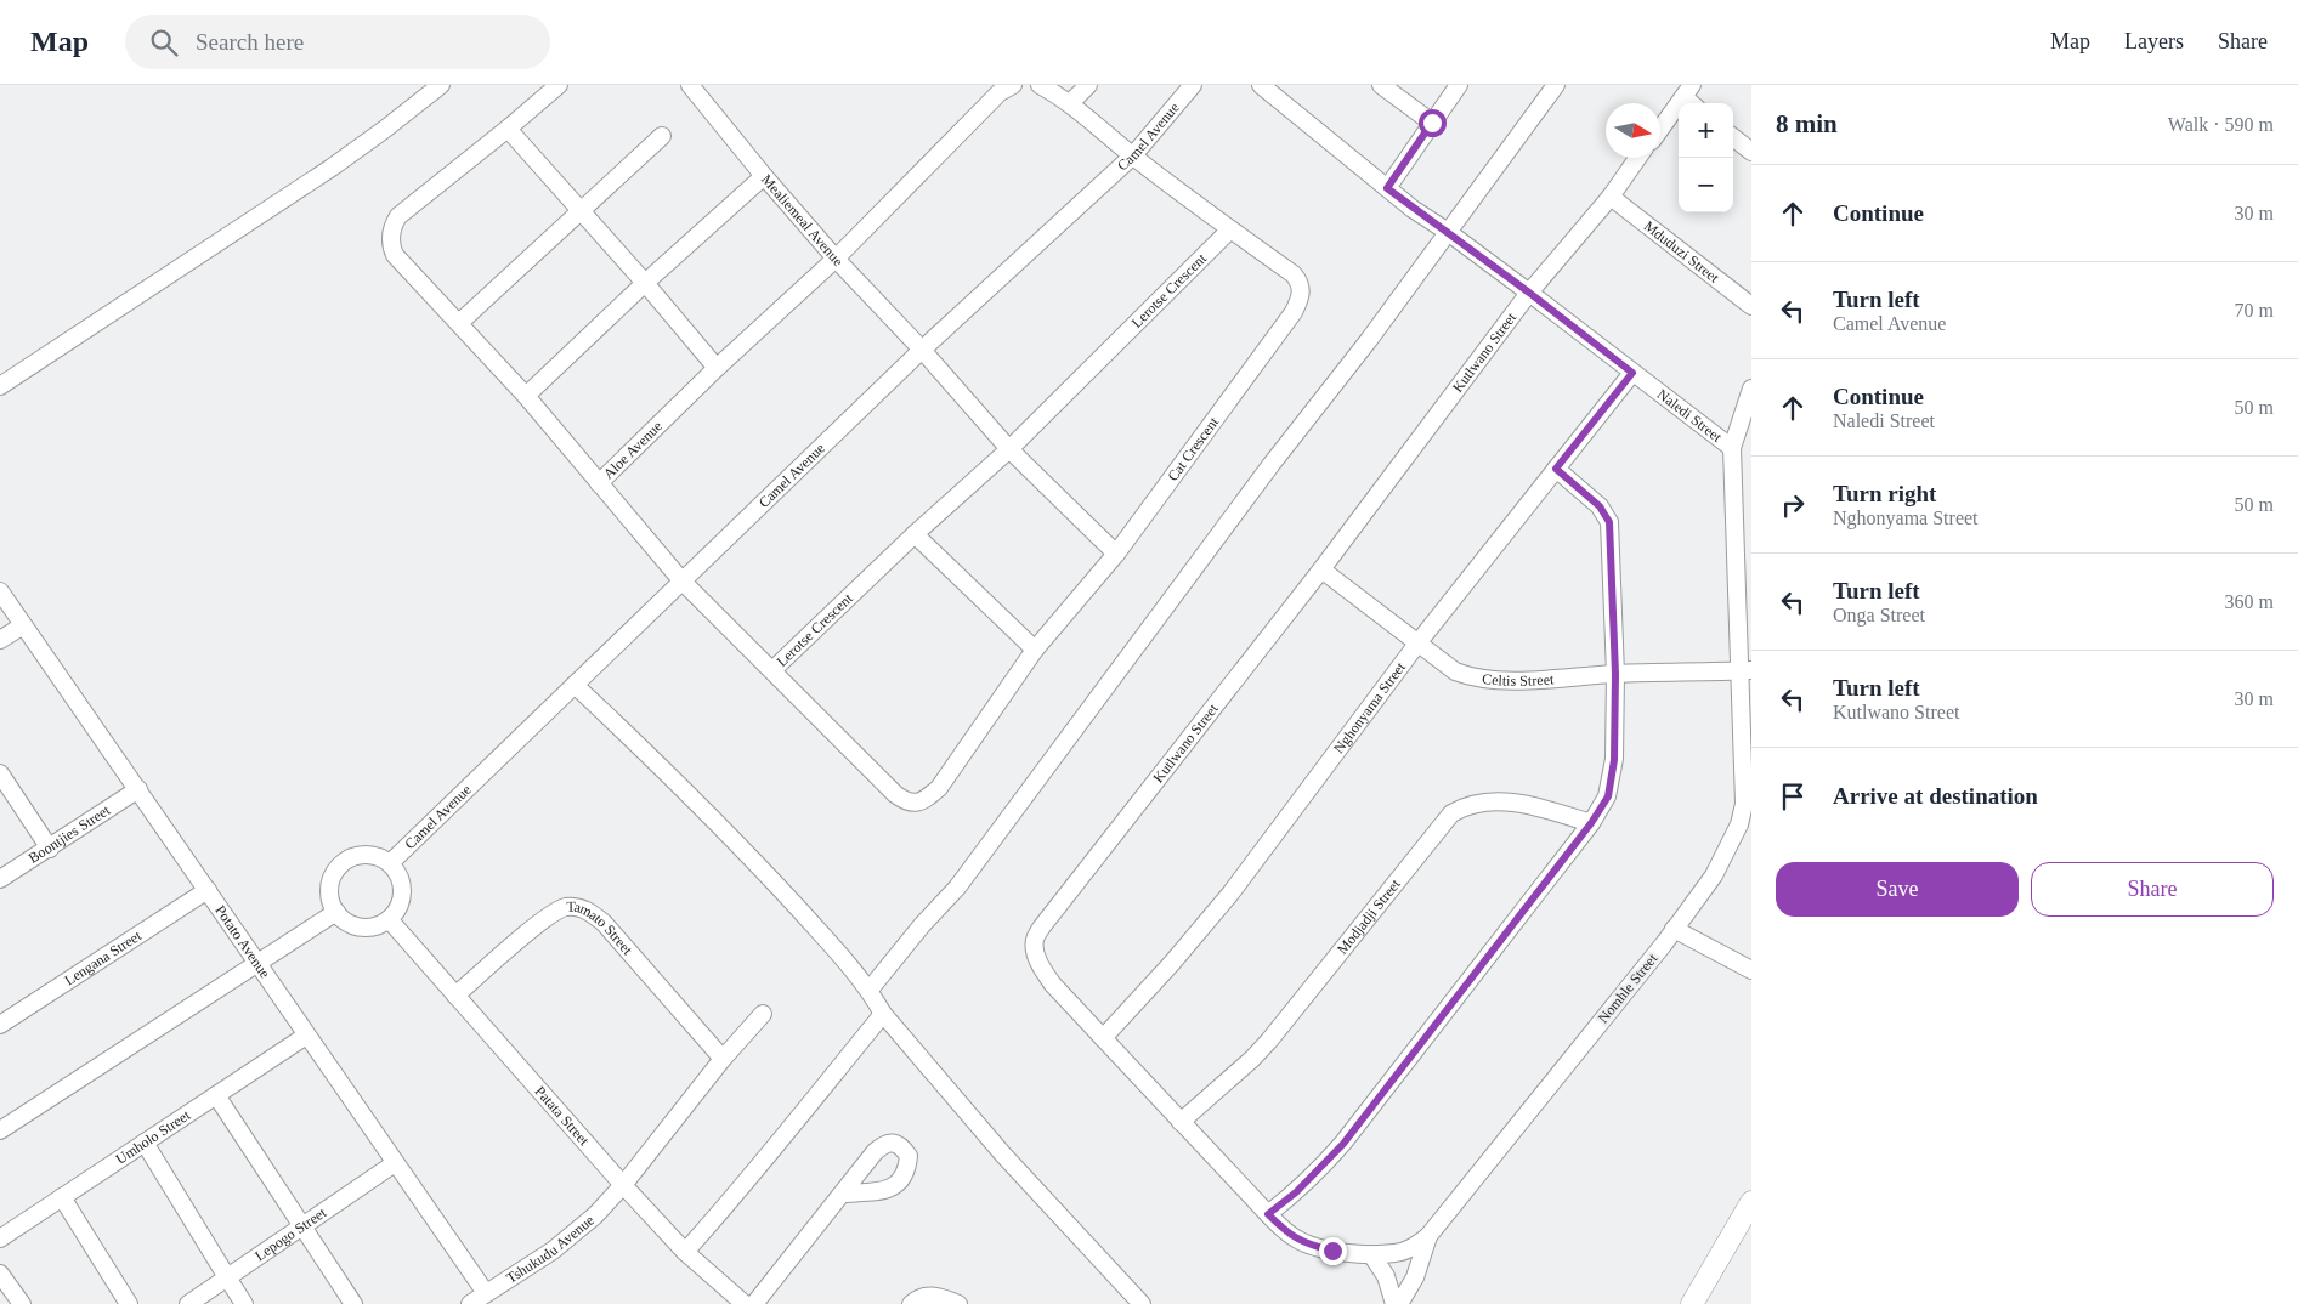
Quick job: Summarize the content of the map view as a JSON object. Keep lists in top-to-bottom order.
{
  "streets": {
    "street": [
      "Camel Avenue",
      "Mealiemeal Avenue",
      "Mduduzi Street",
      "Lerotse Crescent",
      "Kutlwano Street",
      "Naledi Street",
      "Cat Crescent",
      "Aloe Avenue",
      "Celtis Street",
      "Nghonyama Street",
      "Boontjies Street",
      "Modjadji Street",
      "Tamato Street",
      "Potato Avenue",
      "Lengana Street",
      "Nomhle Street",
      "Patata Street",
      "Umholo Street",
      "Lepogo Street",
      "Tshukudu Avenue"
    ]
  },
  "crossings": [
    ["Camel Avenue", "Mealiemeal Avenue"],
    ["Camel Avenue", "Cat Crescent"],
    ["Camel Avenue", "Patata Street"],
    ["Mealiemeal Avenue", "Aloe Avenue"],
    ["Mduduzi Street", "Kutlwano Street"],
    ["Lerotse Crescent", "Cat Crescent"],
    ["Kutlwano Street", "Naledi Street"],
    ["Kutlwano Street", "Celtis Street"],
    ["Kutlwano Street", "Nghonyama Street"],
    ["Kutlwano Street", "Modjadji Street"],
    ["Kutlwano Street", "Nomhle Street"],
    ["Naledi Street", "Celtis Street"],
    ["Naledi Street", "Nghonyama Street"],
    ["Naledi Street", "Nomhle Street"],
    ["Celtis Street", "Nghonyama Street"],
    ["Celtis Street", "Nomhle Street"],
    ["Boontjies Street", "Potato Avenue"],
    ["Tamato Street", "Patata Street"],
    ["Potato Avenue", "Lengana Street"],
    ["Potato Avenue", "Umholo Street"],
    ["Potato Avenue", "Lepogo Street"],
    ["Potato Avenue", "Tshukudu Avenue"],
    ["Patata Street", "Tshukudu Avenue"]
  ],
  "north": "right",
  "page": {
    "header": "Map",
    "search": "Search here",
    "nav": ["Map", "Layers", "Share"],
    "heading": ["8 min", "Walk · 590 m"],
    "map_buttons": ["+", "−"],
    "list": [
      ["Continue", "30 m"],
      ["Turn left", "Camel Avenue", "70 m"],
      ["Continue", "Naledi Street", "50 m"],
      ["Turn right", "Nghonyama Street", "50 m"],
      ["Turn left", "Onga Street", "360 m"],
      ["Turn left", "Kutlwano Street", "30 m"],
      "Arrive at destination"
    ],
    "buttons": ["Save", "Share"]
  }
}
